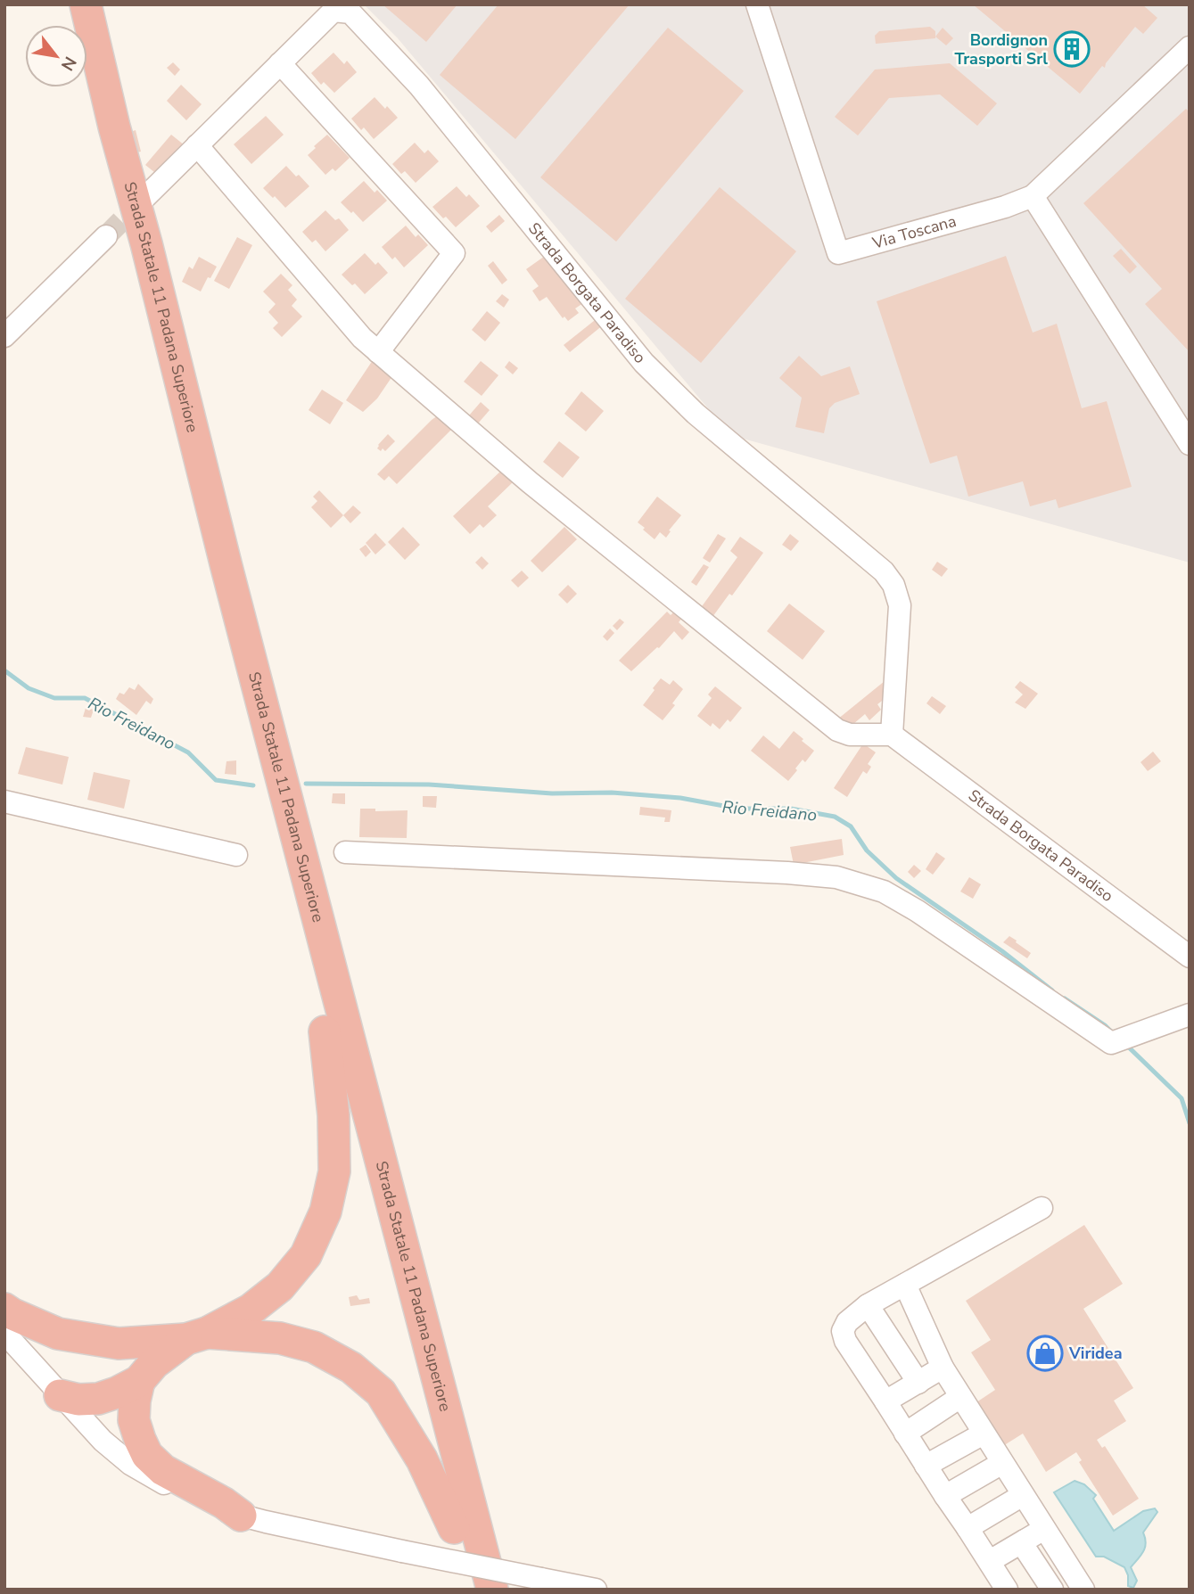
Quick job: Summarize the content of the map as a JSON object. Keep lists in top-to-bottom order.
{
  "streets": {
    "highway": ["Strada Statale 11 Padana Superiore"],
    "street": ["Via Toscana", "Strada Borgata Paradiso"]
  },
  "water": ["Rio Freidano"],
  "places": {
    "building": ["Bordignon Trasporti Srl"],
    "shop": ["Viridea"]
  },
  "north": "bottom right"
}
